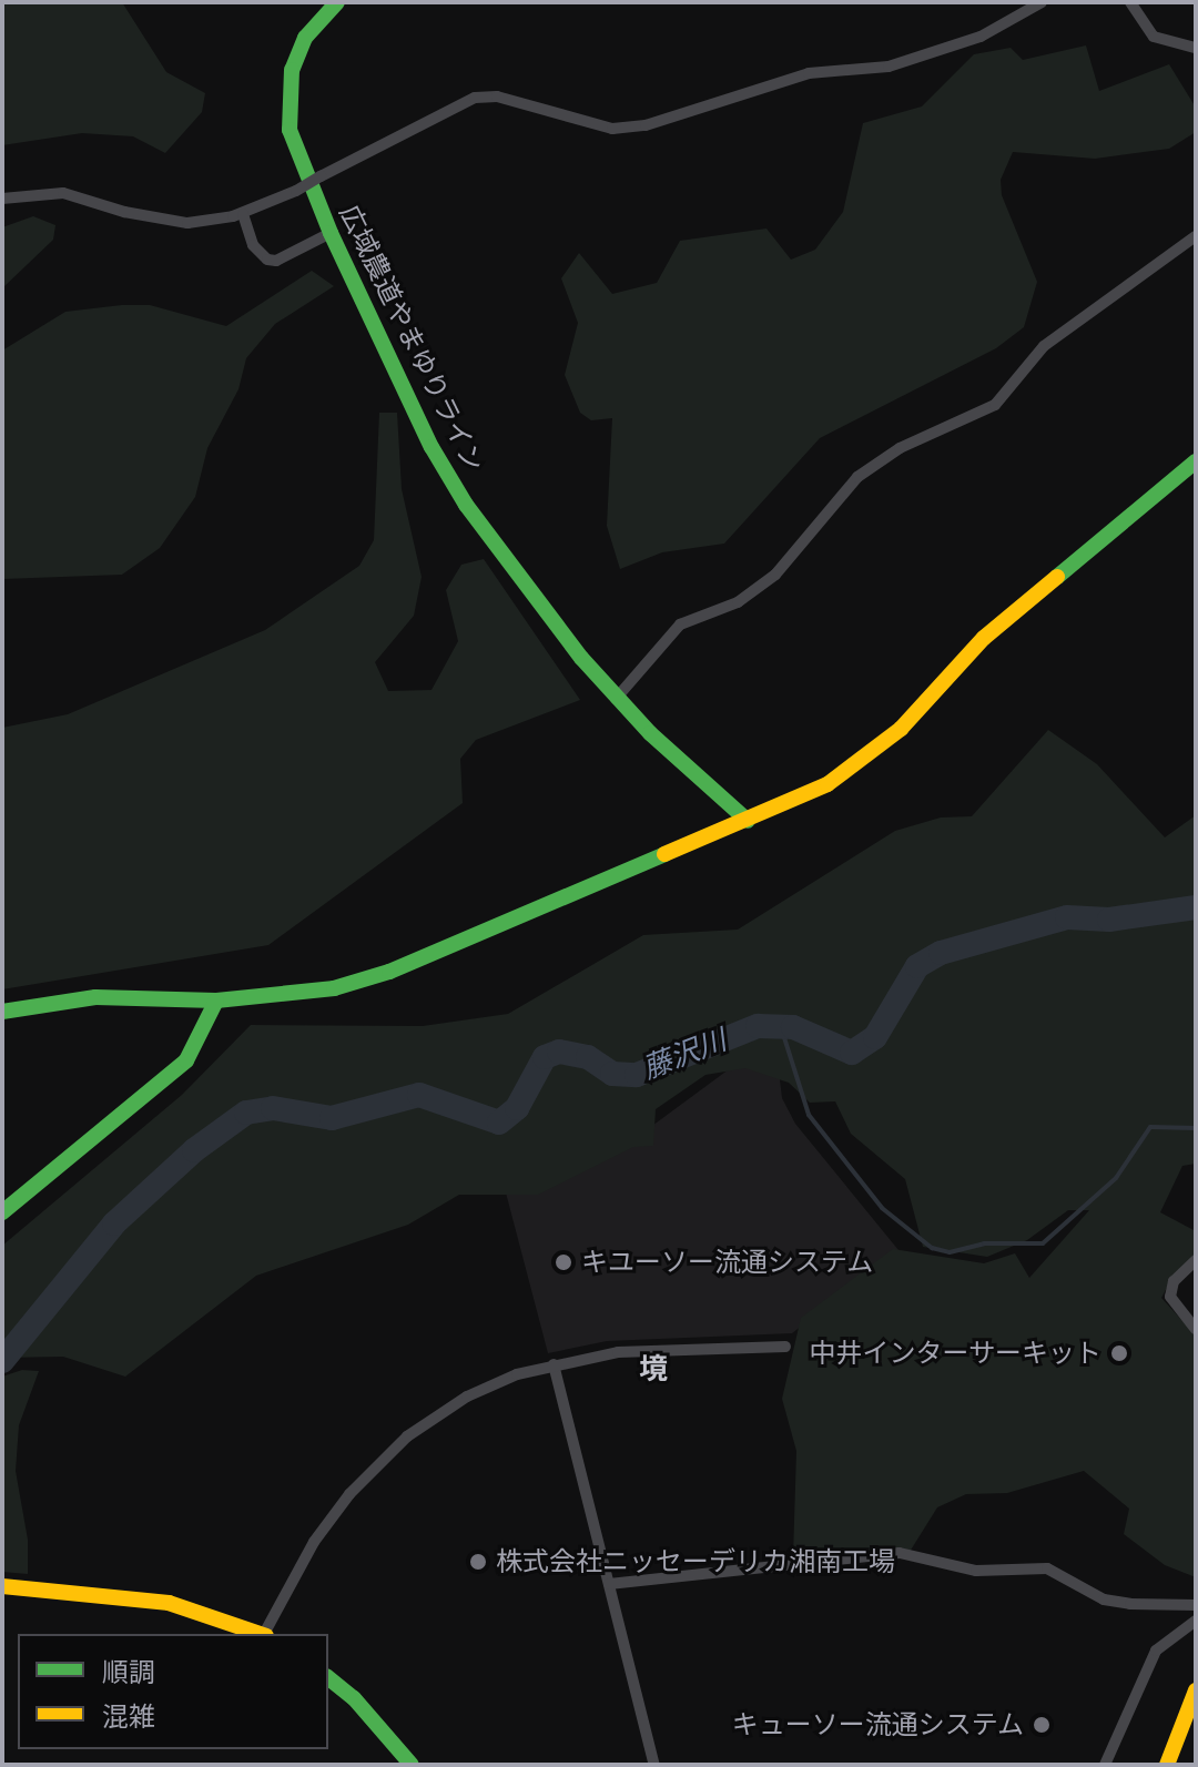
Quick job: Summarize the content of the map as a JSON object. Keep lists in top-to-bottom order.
{
  "streets": {
    "main road": ["広域農道やまゆりライン"]
  },
  "districts": ["境"],
  "water": ["藤沢川"],
  "places": [
    "キユーソー流通システム",
    "中井インターサーキット",
    "株式会社ニッセーデリカ湘南工場",
    "キューソー流通システム"
  ],
  "legend": ["順調", "混雑"]
}
